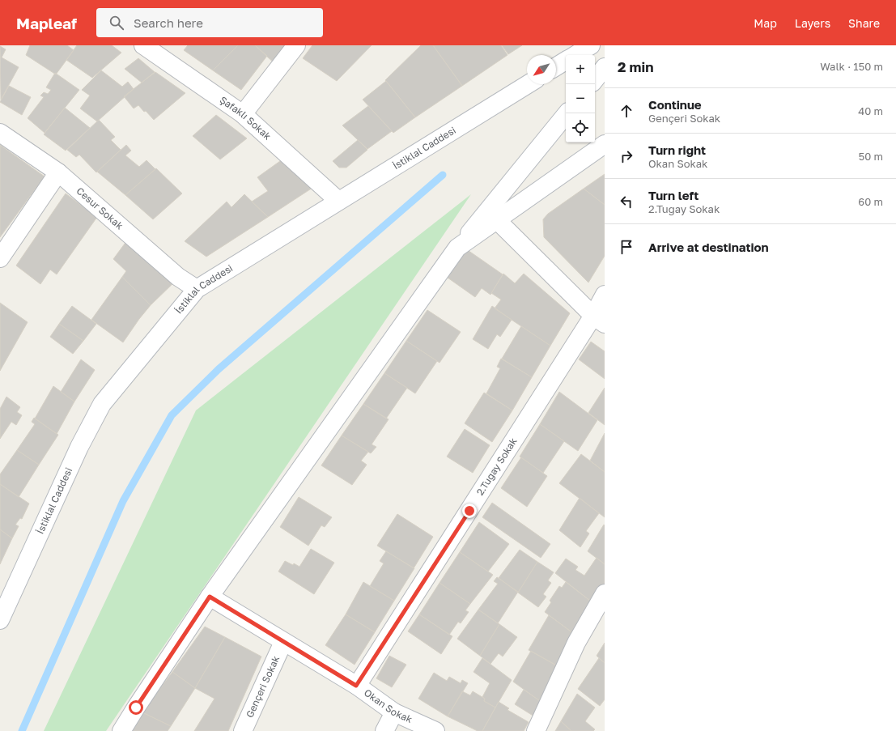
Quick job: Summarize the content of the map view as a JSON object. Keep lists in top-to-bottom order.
{
  "streets": {
    "street": [
      "Şafaklı Sokak",
      "İstiklal Caddesi",
      "Cesur Sokak",
      "2.Tugay Sokak",
      "Gençeri Sokak",
      "Okan Sokak"
    ]
  },
  "crossings": [
    ["Şafaklı Sokak", "İstiklal Caddesi"],
    ["İstiklal Caddesi", "Cesur Sokak"],
    ["2.Tugay Sokak", "Okan Sokak"],
    ["Gençeri Sokak", "Okan Sokak"]
  ],
  "north": "bottom left",
  "page": {
    "header": "Mapleaf",
    "search": "Search here",
    "nav": ["Map", "Layers", "Share"],
    "heading": ["2 min", "Walk · 150 m"],
    "map_buttons": ["+", "−"],
    "list": [
      ["Continue", "Gençeri Sokak", "40 m"],
      ["Turn right", "Okan Sokak", "50 m"],
      ["Turn left", "2.Tugay Sokak", "60 m"],
      "Arrive at destination"
    ]
  }
}
